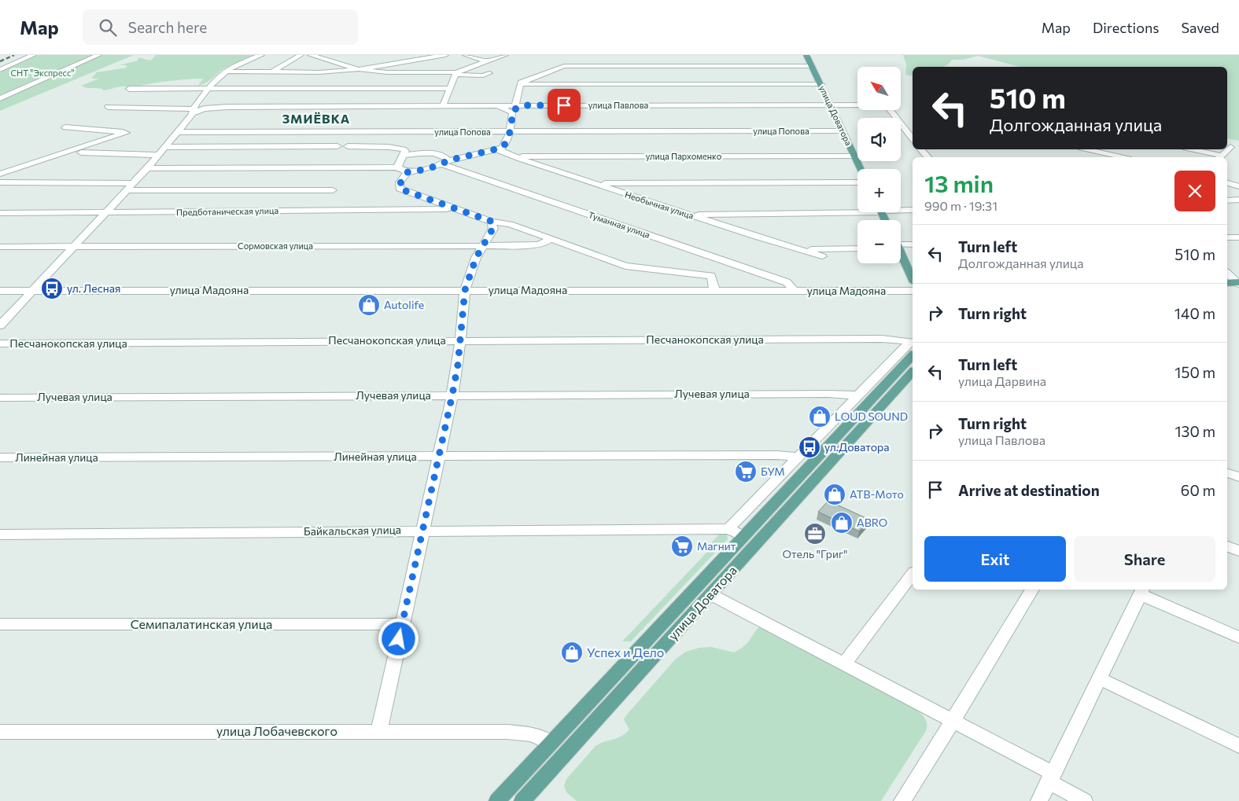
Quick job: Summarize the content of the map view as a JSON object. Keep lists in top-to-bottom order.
{
  "streets": {
    "main road": ["улица Доватора"],
    "street": [
      "улица Павлова",
      "улица Попова",
      "улица Пархоменко",
      "Необычная улица",
      "Предботаническая улица",
      "Туманная улица",
      "Сормовская улица",
      "улица Мадояна",
      "Песчанокопская улица",
      "Лучевая улица",
      "Линейная улица",
      "Байкальская улица",
      "Семипалатинская улица",
      "улица Лобачевского"
    ]
  },
  "crossings": [
    ["улица Павлова", "улица Доватора"],
    ["улица Доватора", "улица Попова"],
    ["улица Доватора", "улица Пархоменко"],
    ["улица Доватора", "улица Лобачевского"],
    ["улица Пархоменко", "Необычная улица"],
    ["Туманная улица", "улица Мадояна"]
  ],
  "districts": ["ЗМИЁВКА"],
  "parks": ["СНТ \"Экспресс\""],
  "places": {
    "bus stop": ["ул. Лесная", "ул.Доватора"],
    "shop": [
      "Autolife",
      "LOUD SOUND",
      "АТВ-Мото",
      "ABRO",
      "Успех и Дело"
    ],
    "supermarket": ["БУМ", "Магнит"],
    "office": ["Отель \"Григ\""]
  },
  "north": "top left",
  "page": {
    "header": "Map",
    "search": "Search here",
    "nav": ["Map", "Directions", "Saved"],
    "map_buttons": ["+", "−"],
    "turn": ["510 m", "Долгожданная улица"],
    "heading": ["13 min", "990 m · 19:31"],
    "list": [
      {
        "name": "Turn left",
        "note": "Долгожданная улица",
        "value": "510 m"
      },
      {
        "name": "Turn right",
        "value": "140 m"
      },
      {
        "name": "Turn left",
        "note": "улица Дарвина",
        "value": "150 m"
      },
      {
        "name": "Turn right",
        "note": "улица Павлова",
        "value": "130 m"
      },
      {
        "name": "Arrive at destination",
        "value": "60 m"
      }
    ],
    "buttons": ["Exit", "Share"]
  }
}
